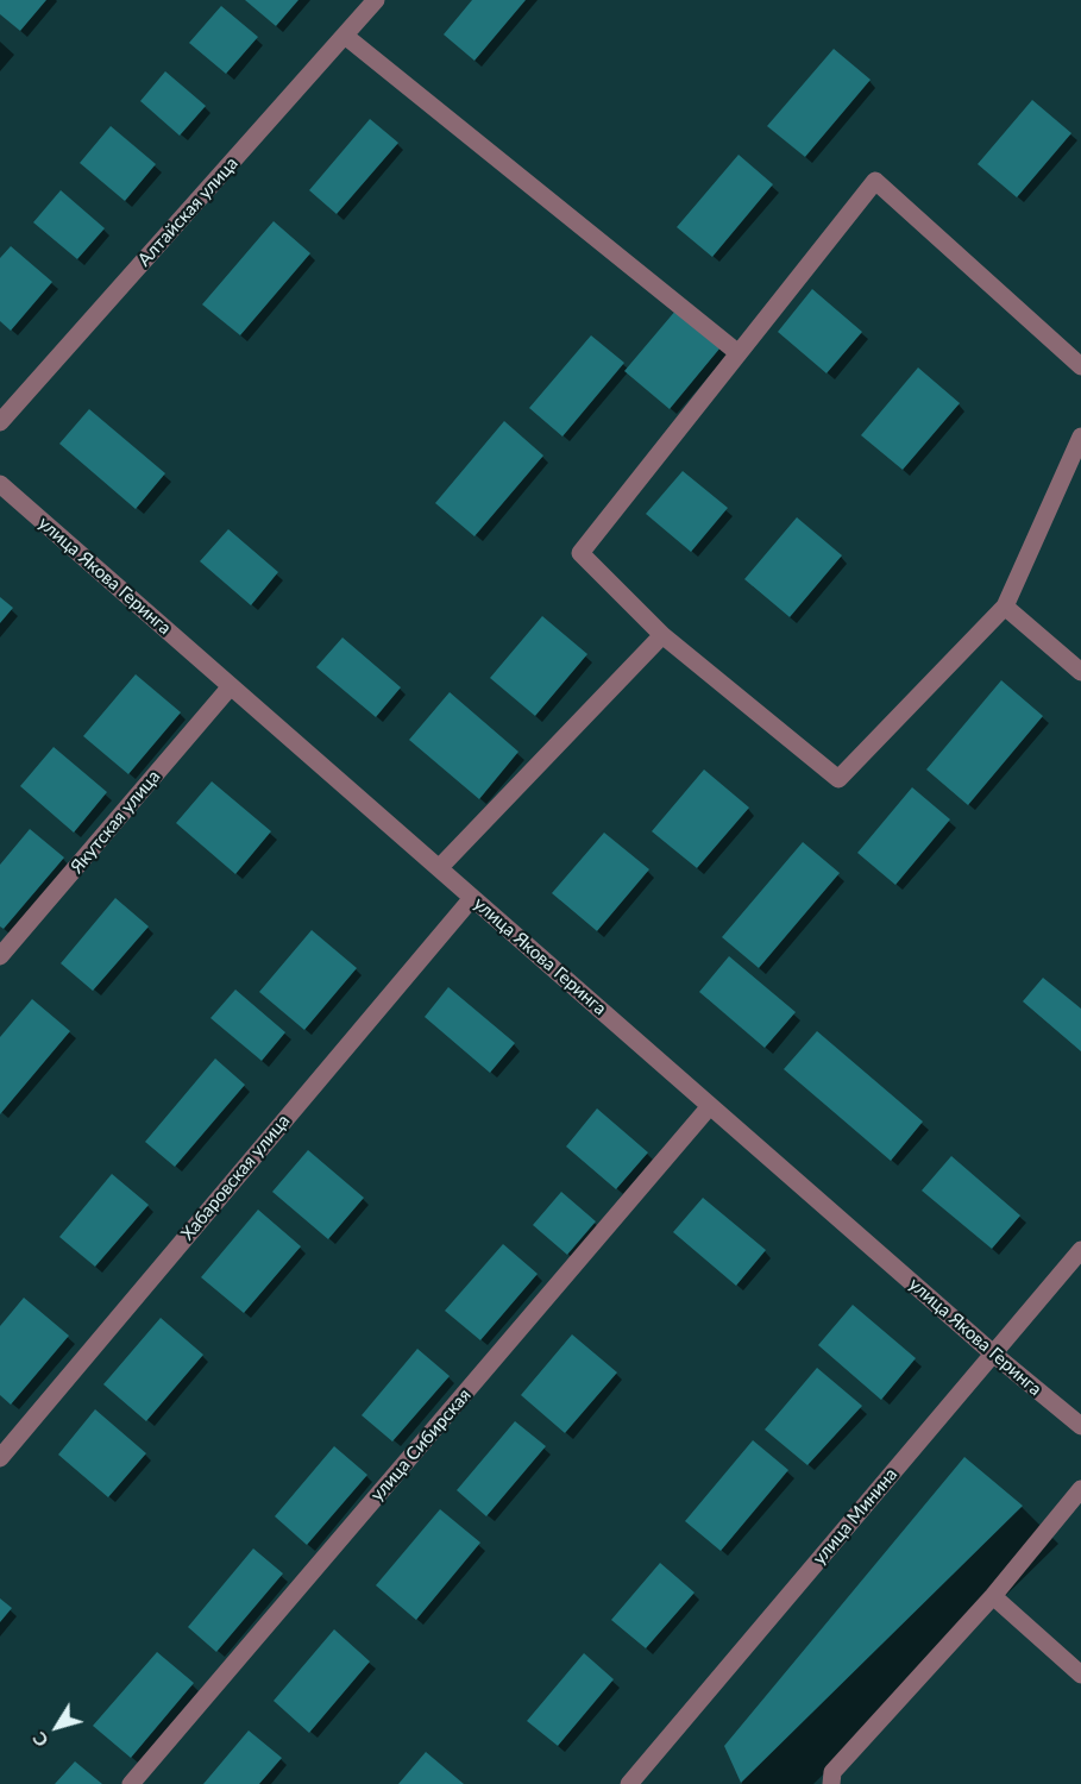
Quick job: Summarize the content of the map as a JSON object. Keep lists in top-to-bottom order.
{
  "streets": {
    "street": [
      "Алтайская улица",
      "улица Якова Геринга",
      "Якутская улица",
      "Хабаровская улица",
      "улица Сибирская",
      "улица Минина"
    ]
  },
  "crossings": [
    ["улица Якова Геринга", "Якутская улица"],
    ["улица Якова Геринга", "Хабаровская улица"],
    ["улица Якова Геринга", "улица Сибирская"],
    ["улица Якова Геринга", "улица Минина"]
  ],
  "north": "bottom left"
}
